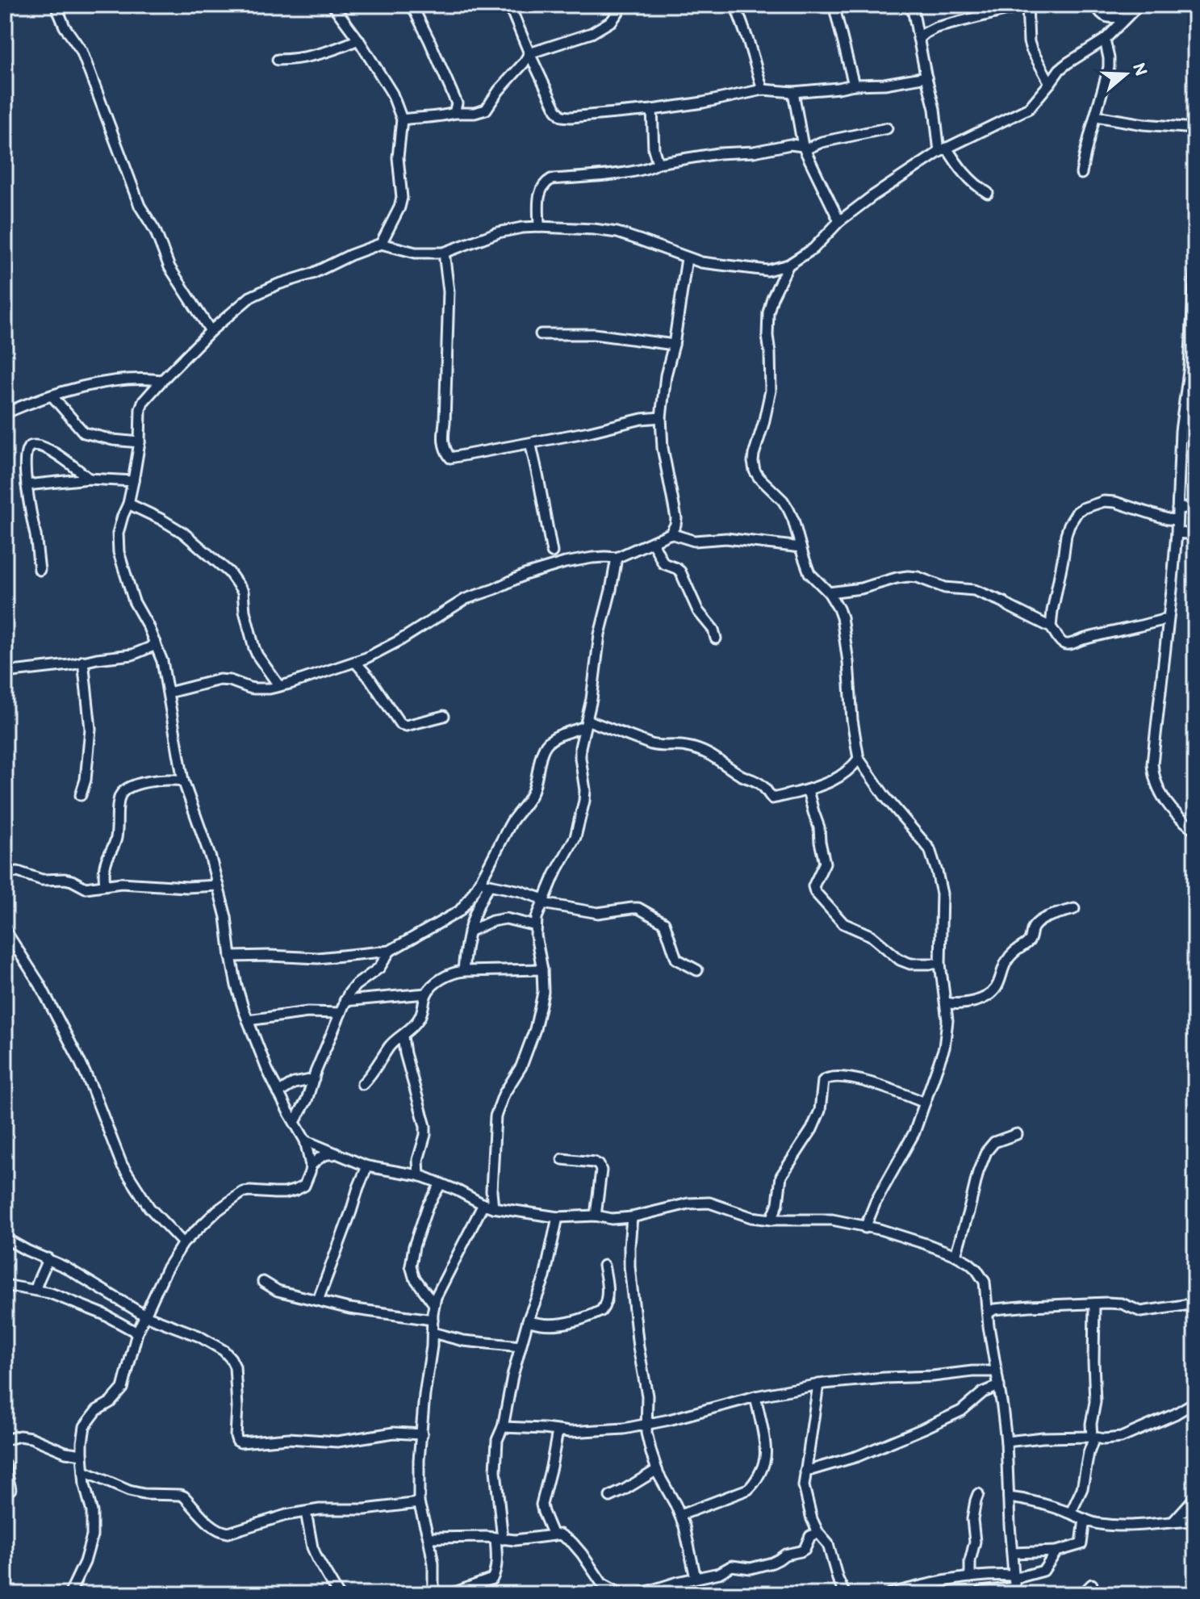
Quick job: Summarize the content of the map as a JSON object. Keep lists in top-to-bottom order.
{
  "north": "right"
}
